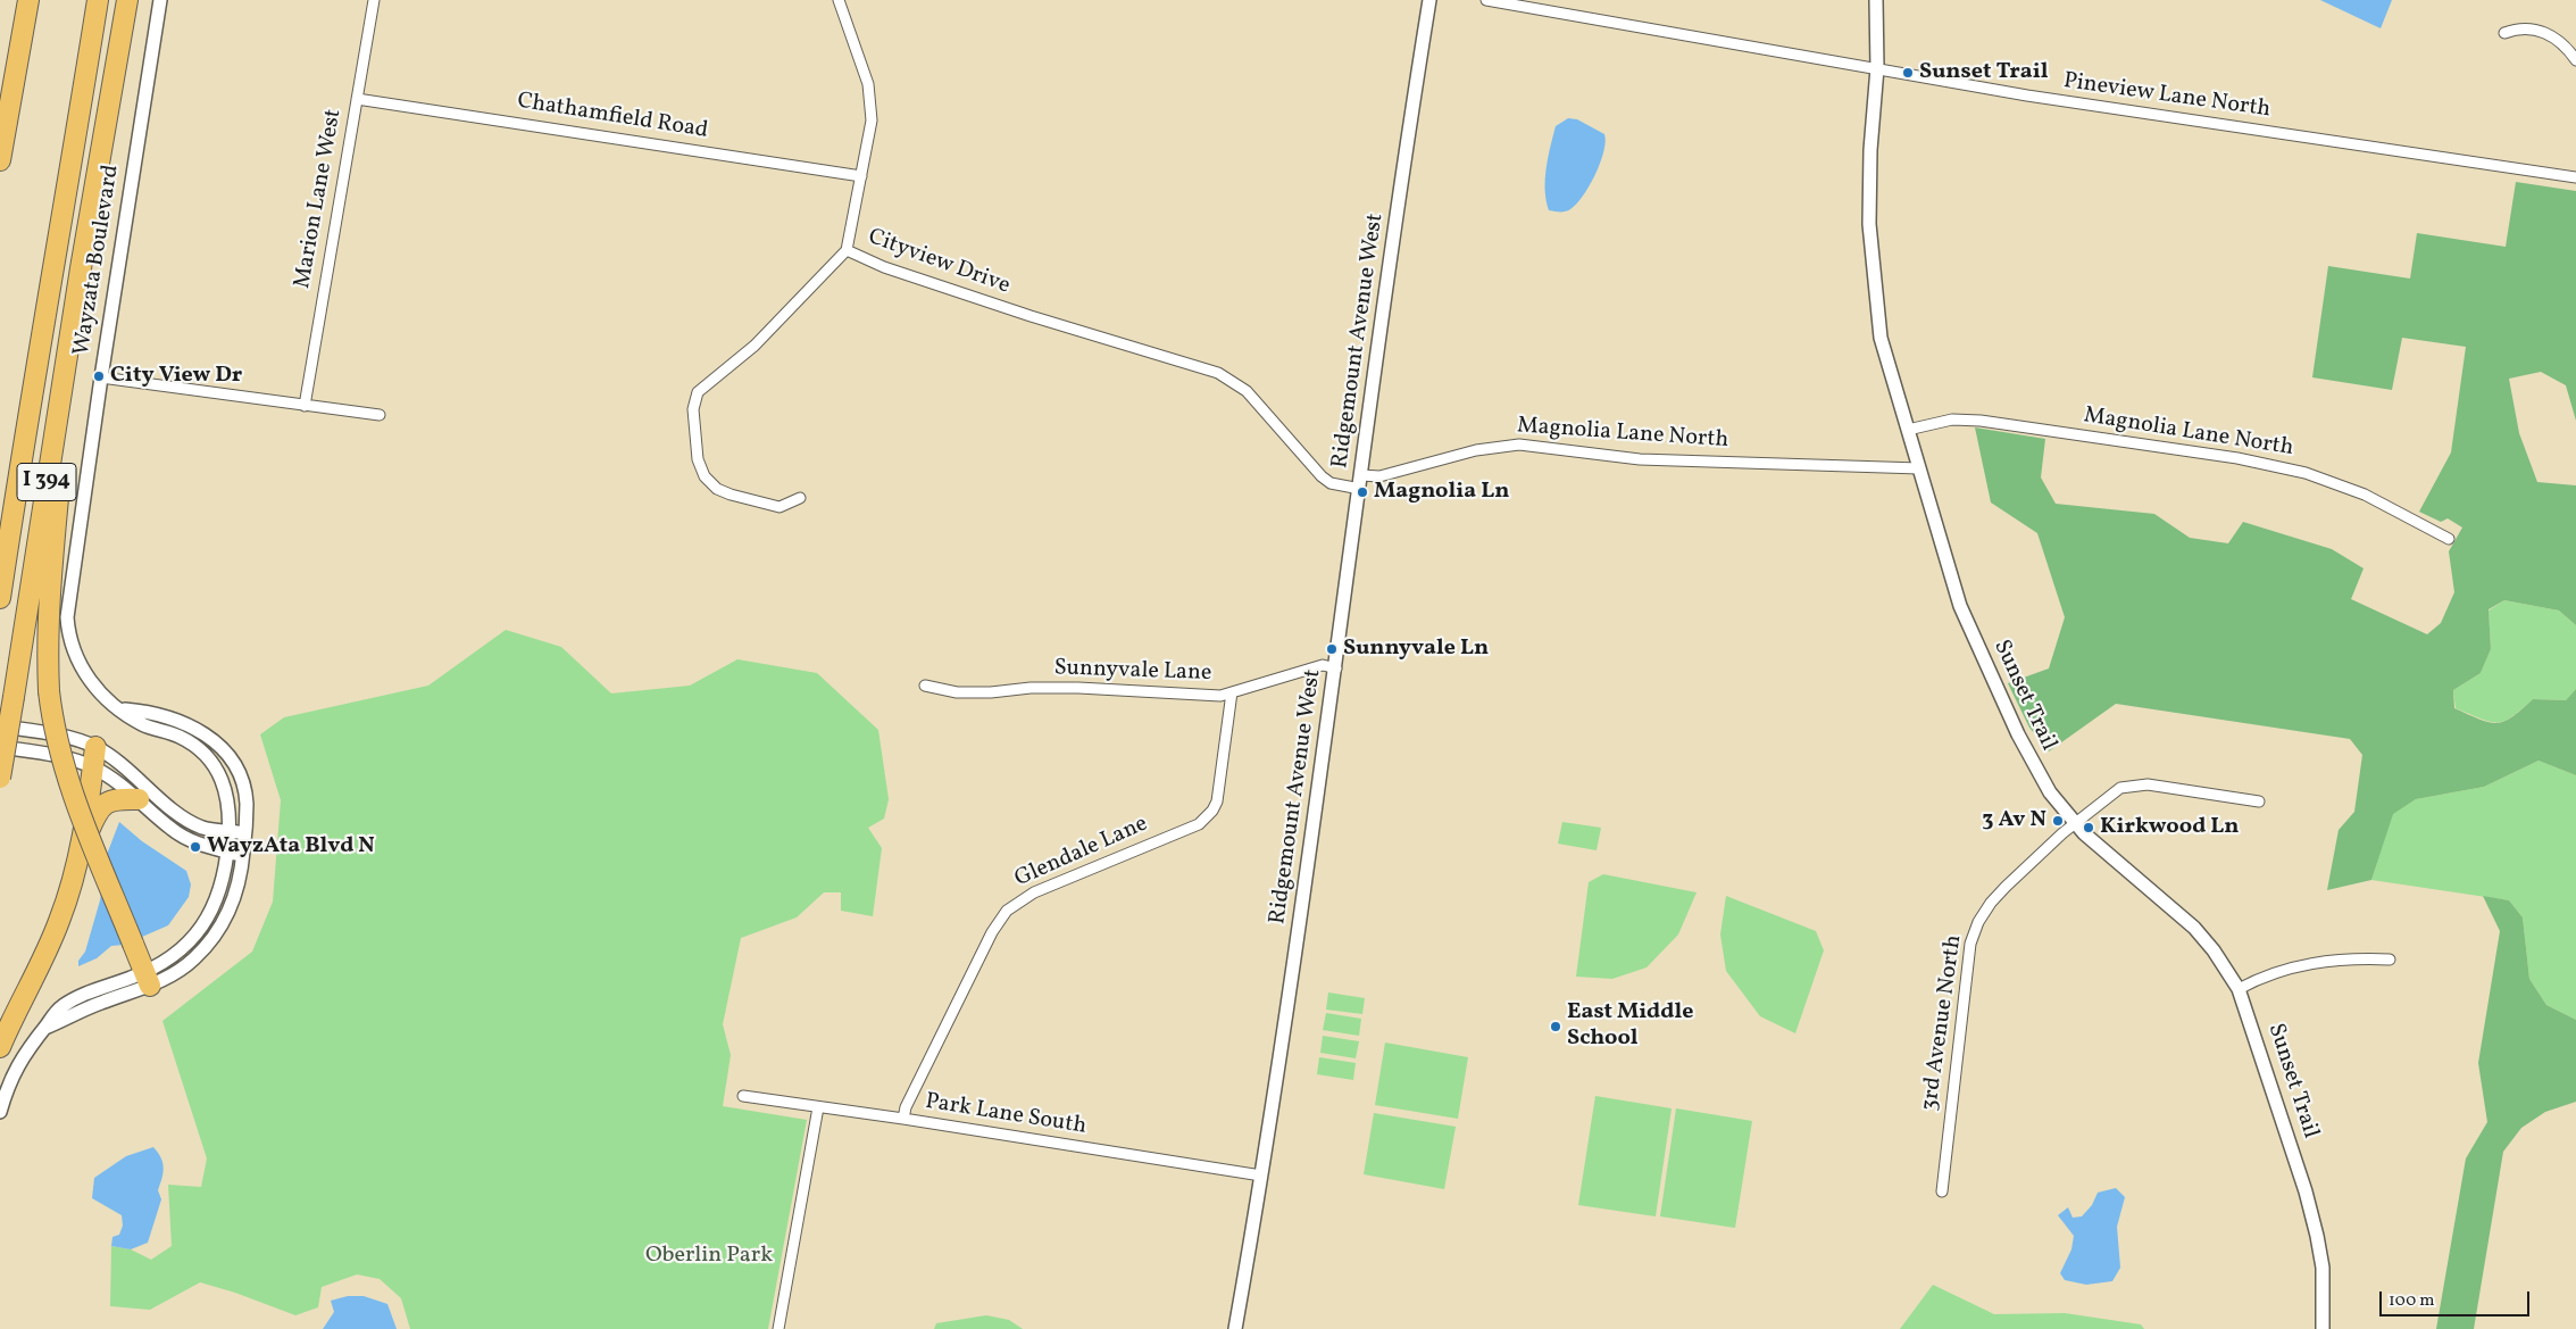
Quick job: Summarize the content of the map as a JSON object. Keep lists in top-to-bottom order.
{
  "streets": {
    "highway": ["I 394"],
    "street": [
      "Pineview Lane North",
      "Chathamfield Road",
      "Marion Lane West",
      "Wayzata Boulevard",
      "Cityview Drive",
      "Ridgemount Avenue West",
      "Magnolia Lane North",
      "Sunnyvale Lane",
      "Sunset Trail",
      "Glendale Lane",
      "3rd Avenue North",
      "Park Lane South"
    ]
  },
  "crossings": [
    ["Pineview Lane North", "Sunset Trail"],
    ["Chathamfield Road", "Marion Lane West"],
    ["Cityview Drive", "Ridgemount Avenue West"],
    ["Ridgemount Avenue West", "Magnolia Lane North"],
    ["Ridgemount Avenue West", "Sunnyvale Lane"],
    ["Ridgemount Avenue West", "Park Lane South"],
    ["Magnolia Lane North", "Sunset Trail"],
    ["Sunnyvale Lane", "Glendale Lane"],
    ["Sunset Trail", "3rd Avenue North"],
    ["Glendale Lane", "Park Lane South"]
  ],
  "parks": ["Oberlin Park"],
  "places": [
    "Sunset Trail",
    "City View Dr",
    "Magnolia Ln",
    "Sunnyvale Ln",
    "3 Av N",
    "Kirkwood Ln",
    "WayzAta Blvd N",
    "East Middle School"
  ],
  "scale_bar": "100 m"
}
